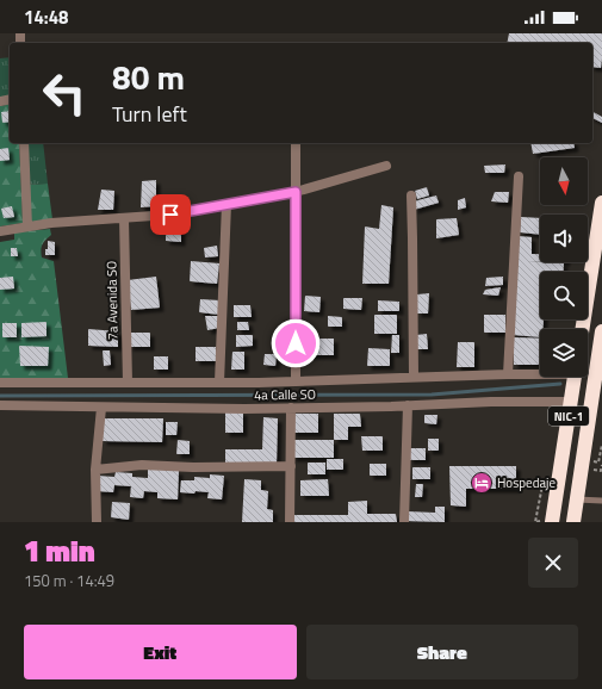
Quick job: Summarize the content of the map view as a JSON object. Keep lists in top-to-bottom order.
{
  "streets": {
    "highway": ["NIC-1"],
    "street": ["7a Avenida SO", "4a Calle SO"]
  },
  "crossings": [
    ["4a Calle SO", "NIC-1"]
  ],
  "places": {
    "hotel": ["Hospedaje"]
  },
  "north": "bottom",
  "page": {
    "status": "14:48",
    "turn": ["80 m", "Turn left"],
    "heading": ["1 min", "150 m · 14:49"],
    "buttons": ["Exit", "Share"]
  }
}
